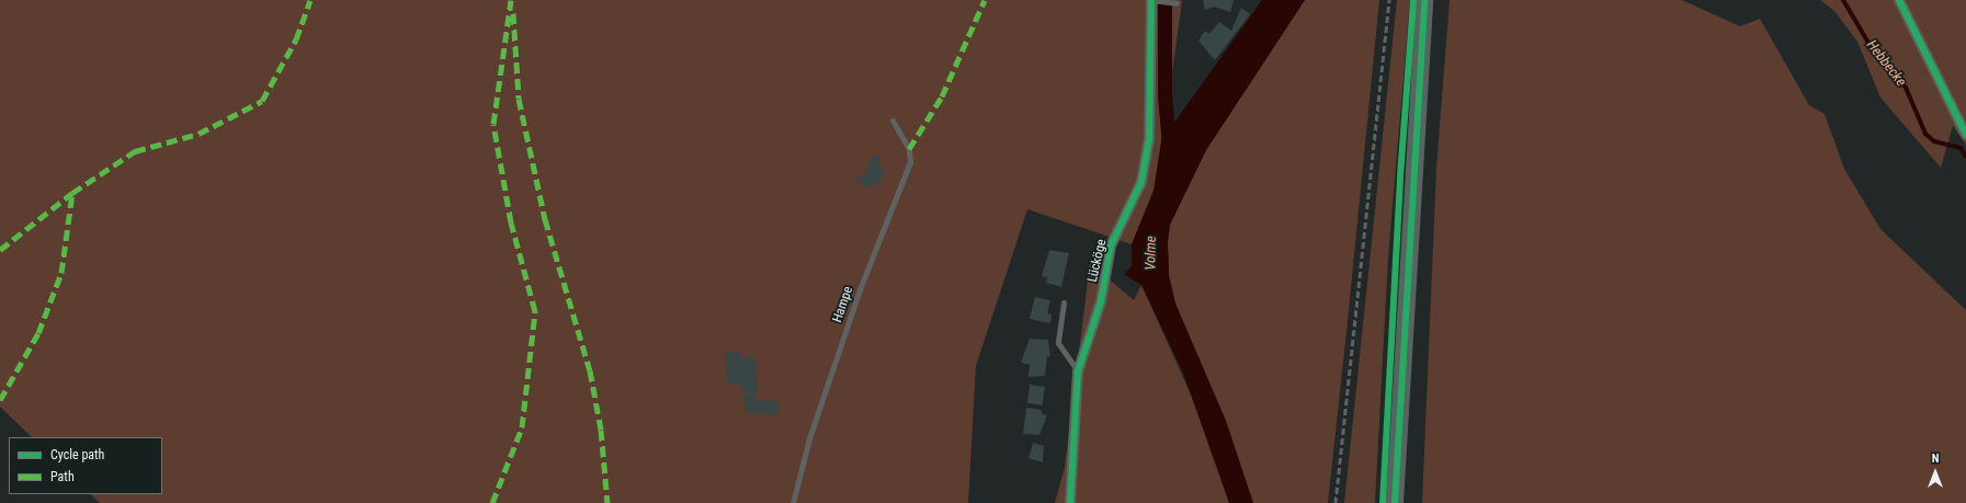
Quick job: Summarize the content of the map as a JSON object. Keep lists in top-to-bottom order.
{
  "streets": {
    "street": ["Lücköge"],
    "lane": ["Hampe"]
  },
  "water": ["Hebbecke", "Volme"],
  "legend": ["Cycle path", "Path"],
  "north": "top"
}
